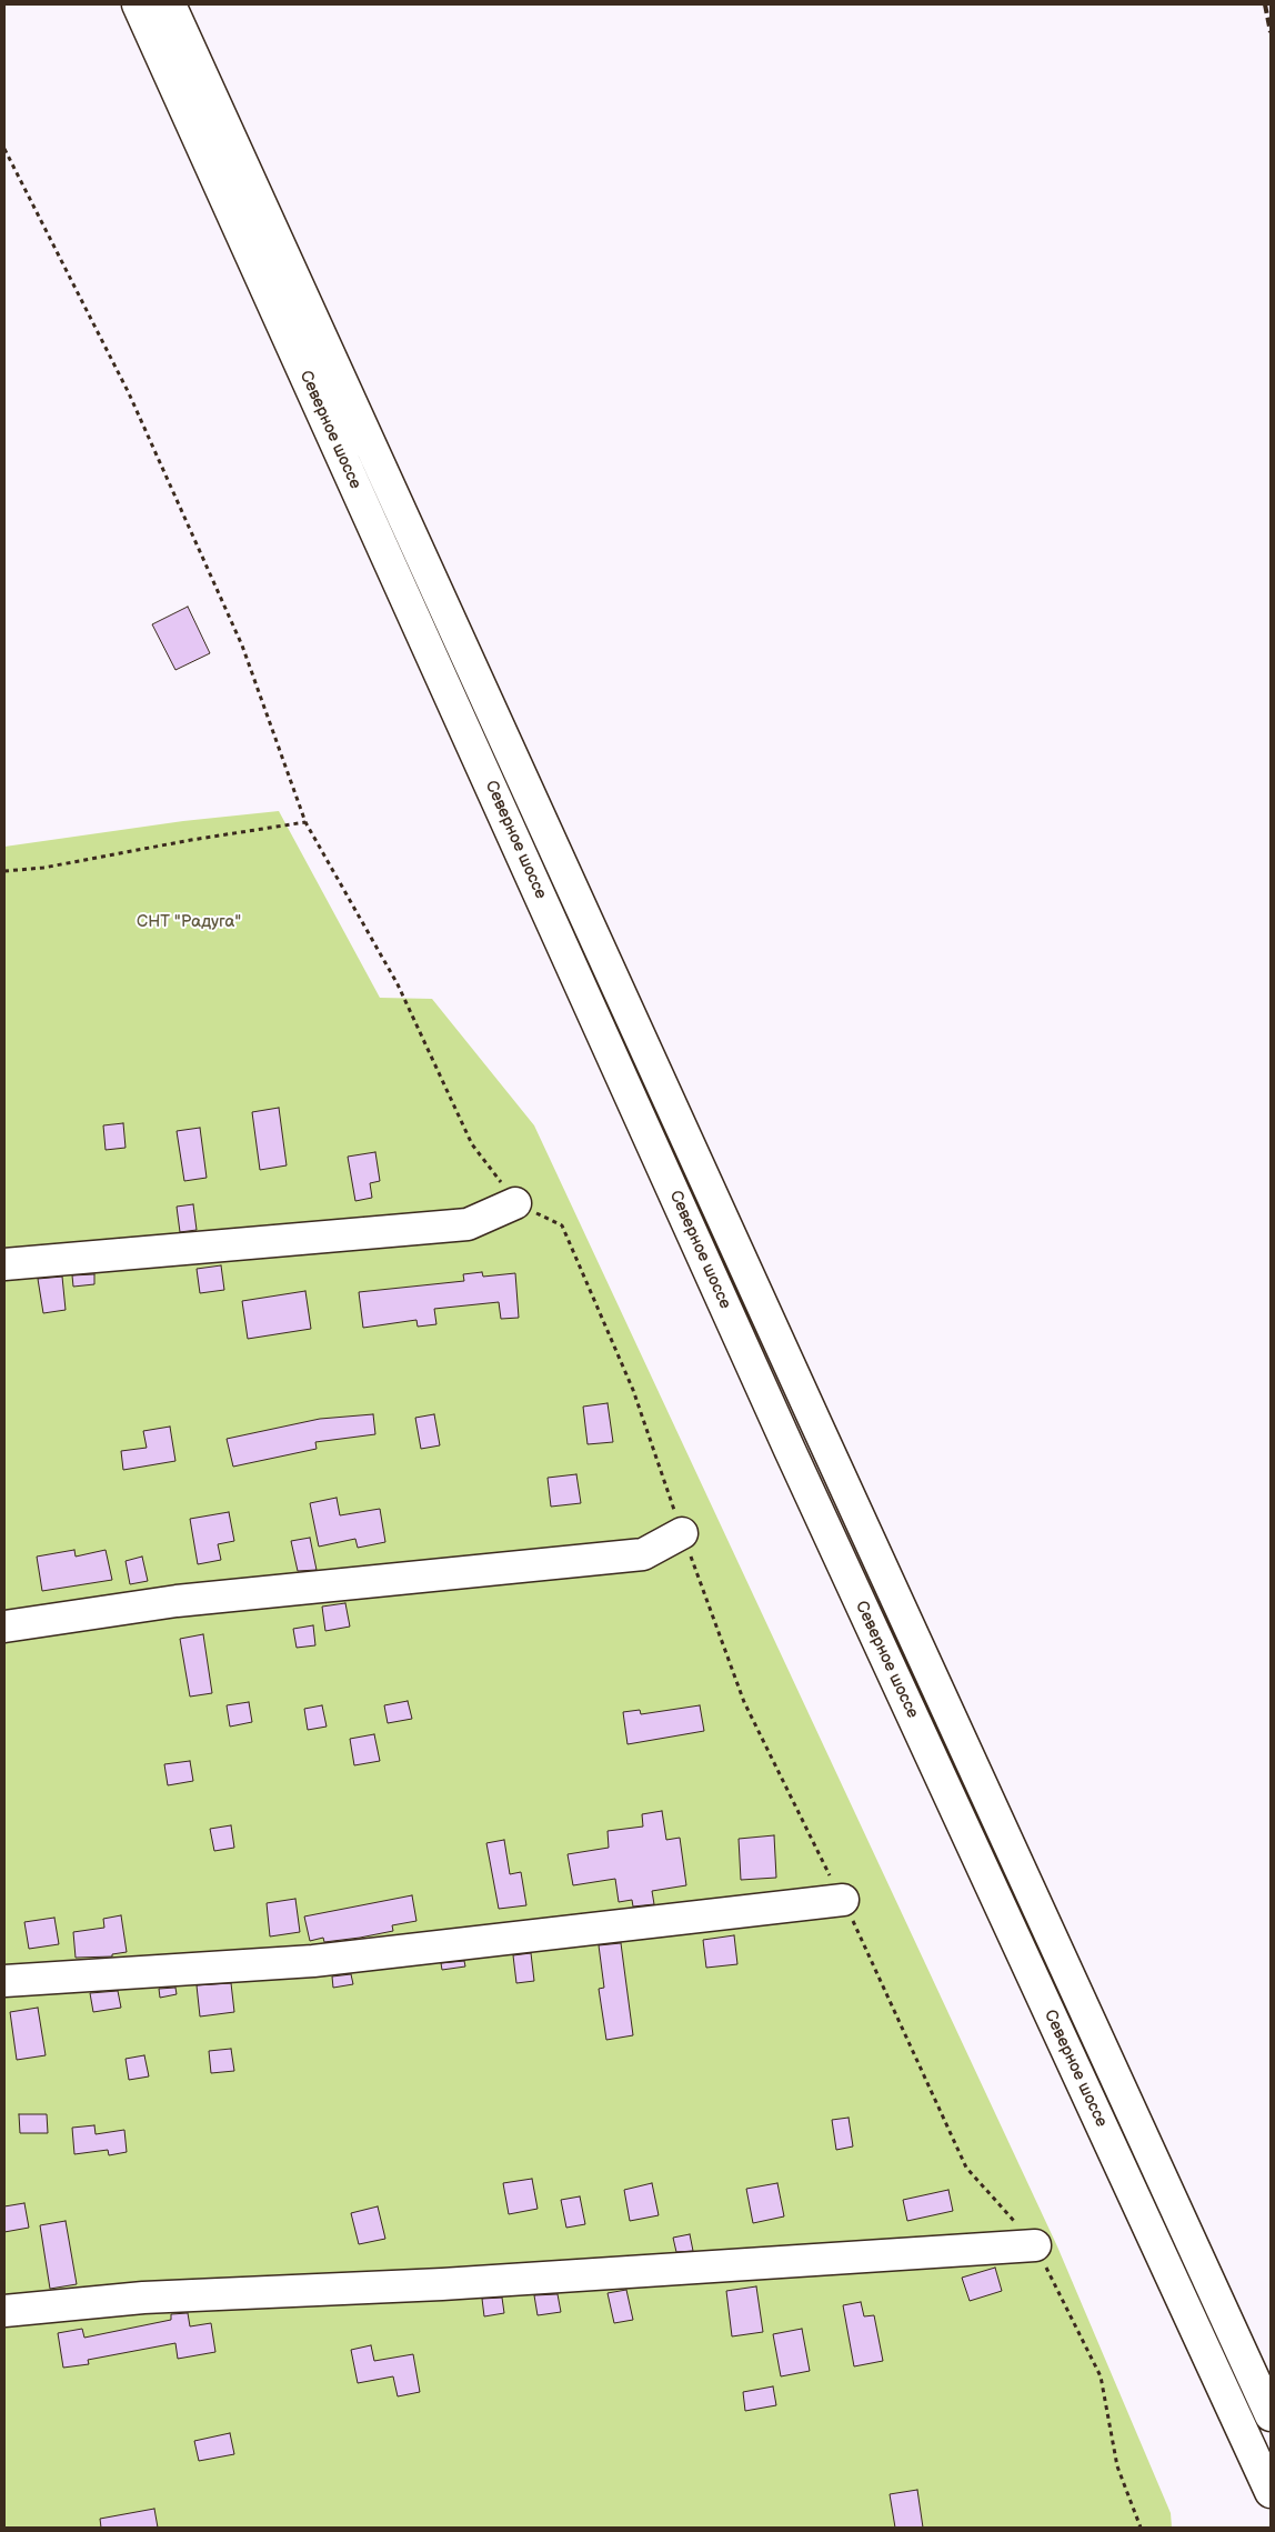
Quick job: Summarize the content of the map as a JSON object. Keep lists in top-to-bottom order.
{
  "streets": {
    "main road": ["Северное шоссе"]
  },
  "parks": ["СНТ \"Радуга\""]
}
